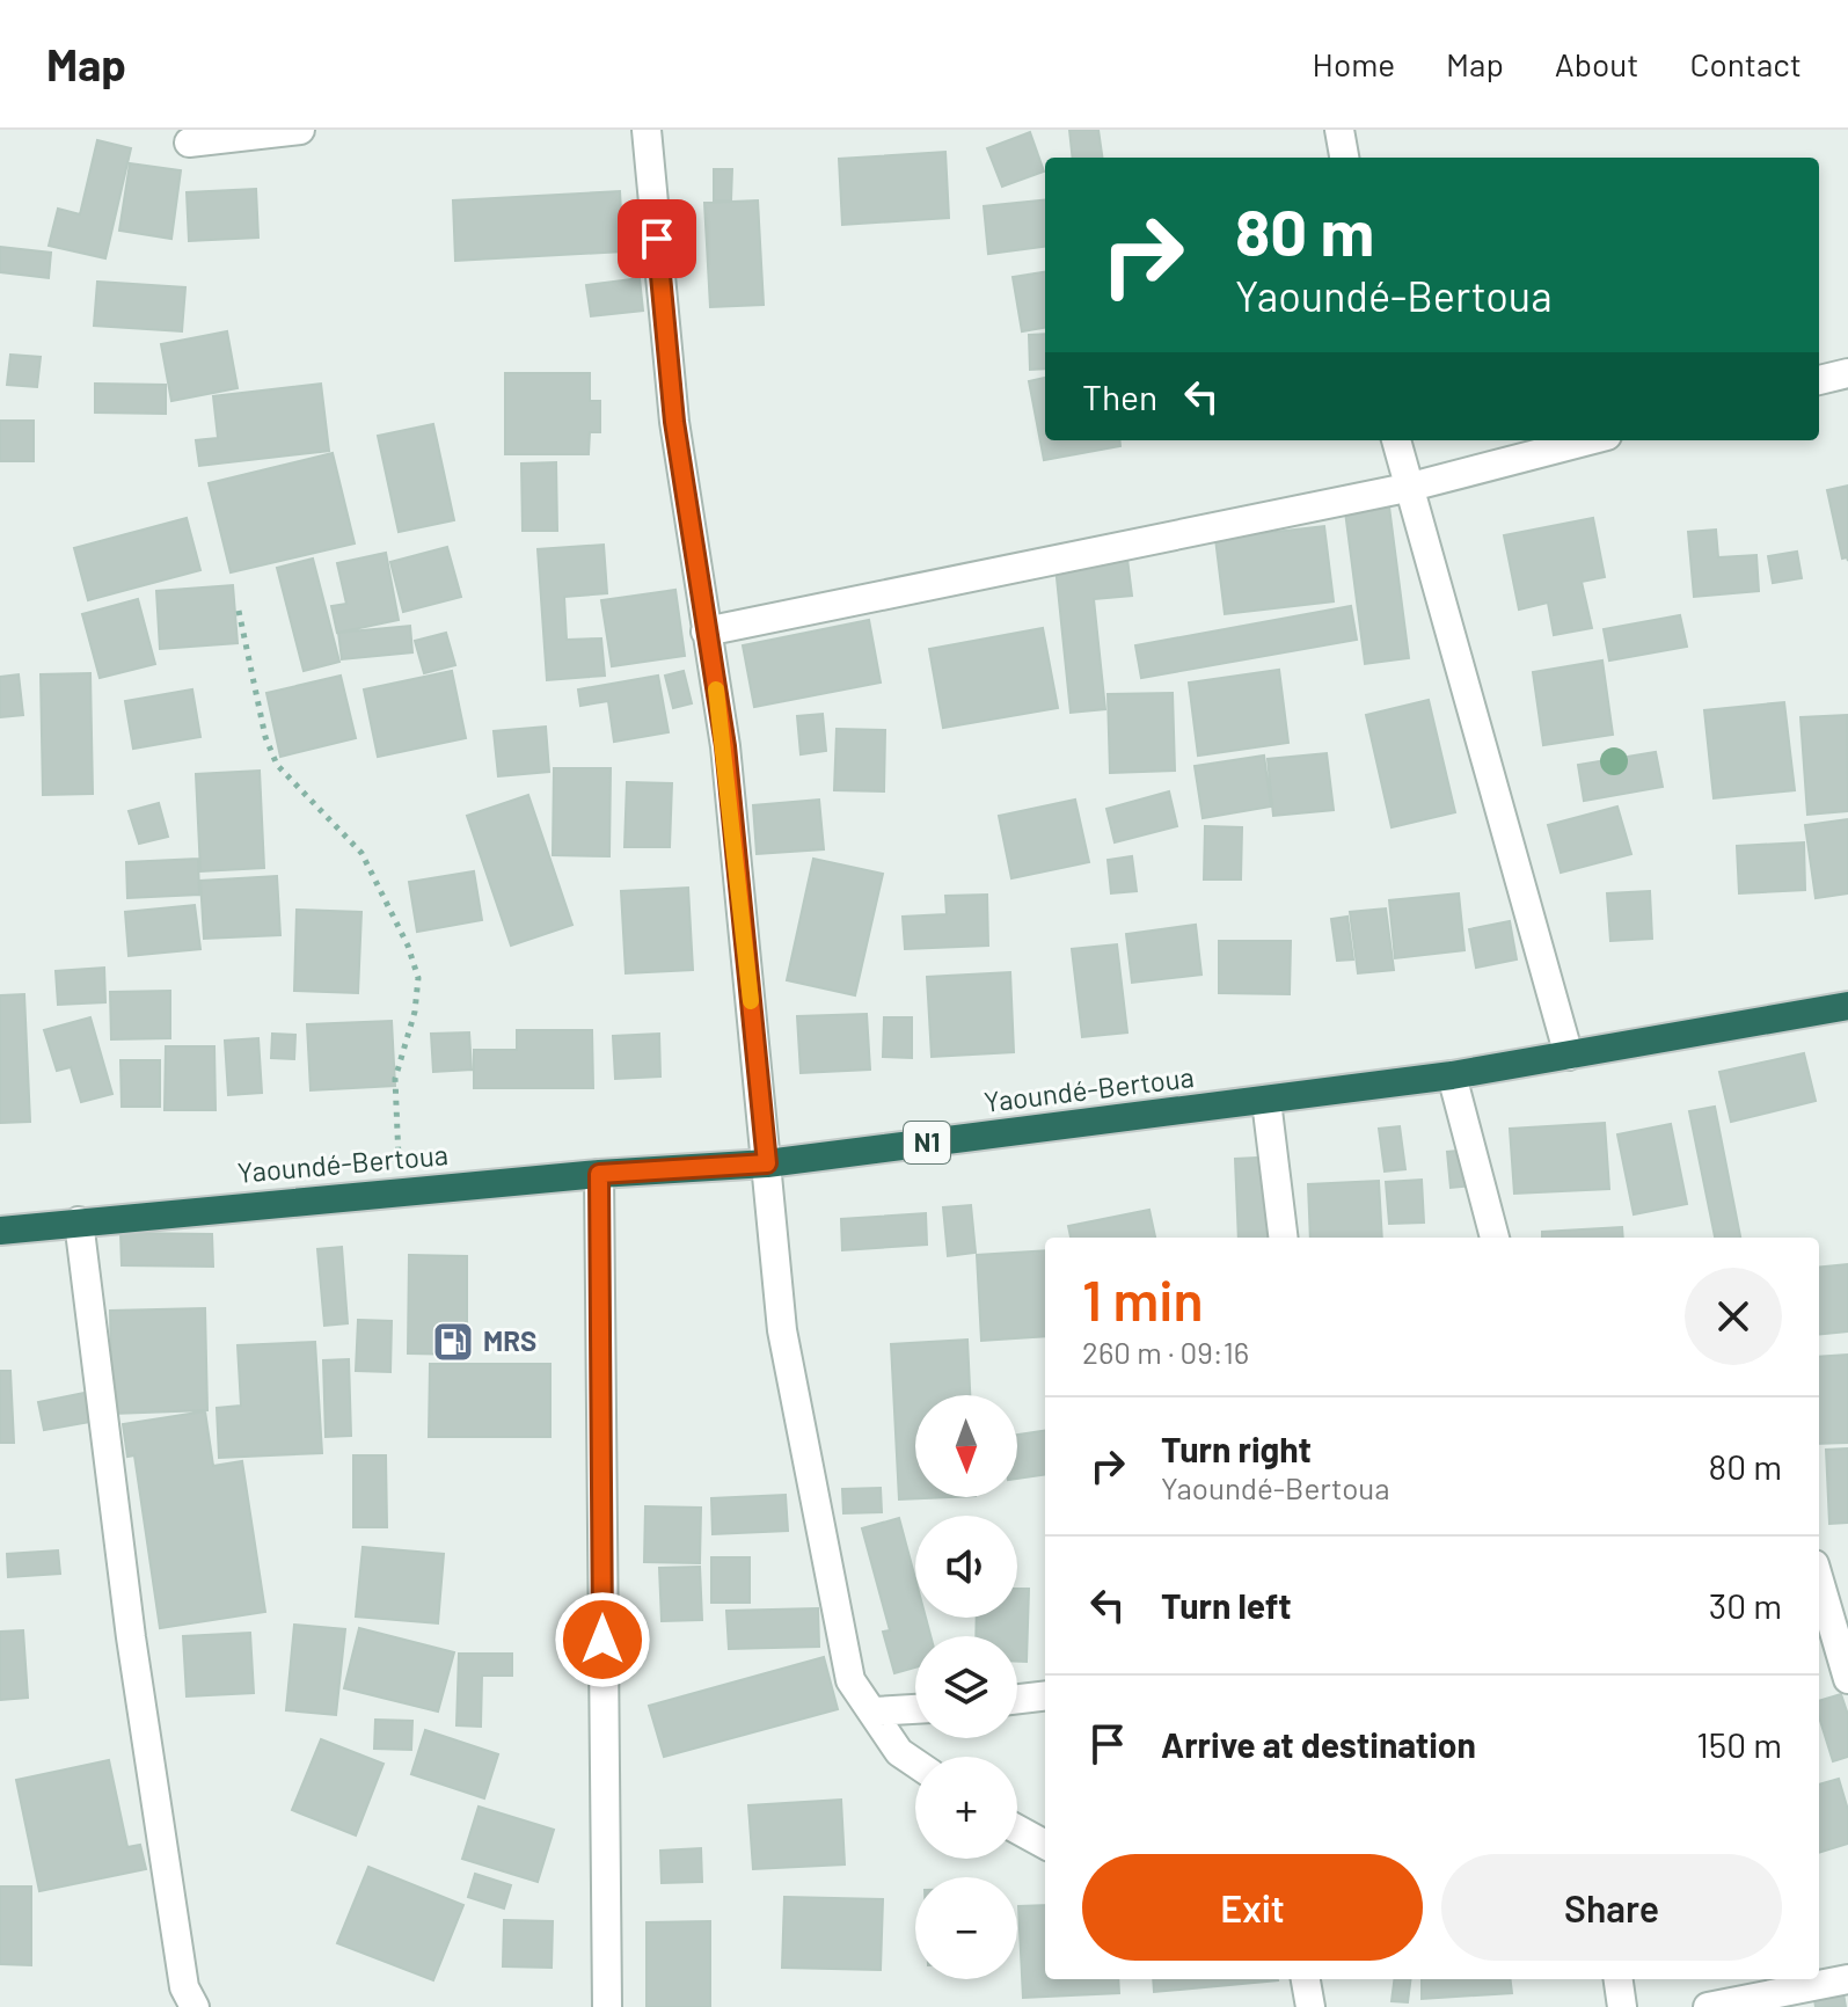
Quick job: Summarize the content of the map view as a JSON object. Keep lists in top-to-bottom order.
{
  "streets": {
    "highway": ["Yaoundé-Bertoua", "N1"]
  },
  "places": {
    "fuel station": ["MRS"]
  },
  "north": "bottom",
  "page": {
    "header": "Map",
    "nav": [
      "Home",
      "Map",
      "About",
      "Contact"
    ],
    "turn": ["80 m", "Yaoundé-Bertoua"],
    "then": "Then",
    "heading": ["1 min", "260 m · 09:16"],
    "map_buttons": ["+", "−"],
    "list": [
      {
        "name": "Turn right",
        "note": "Yaoundé-Bertoua",
        "value": "80 m"
      },
      {
        "name": "Turn left",
        "value": "30 m"
      },
      {
        "name": "Arrive at destination",
        "value": "150 m"
      }
    ],
    "buttons": ["Exit", "Share"]
  }
}
